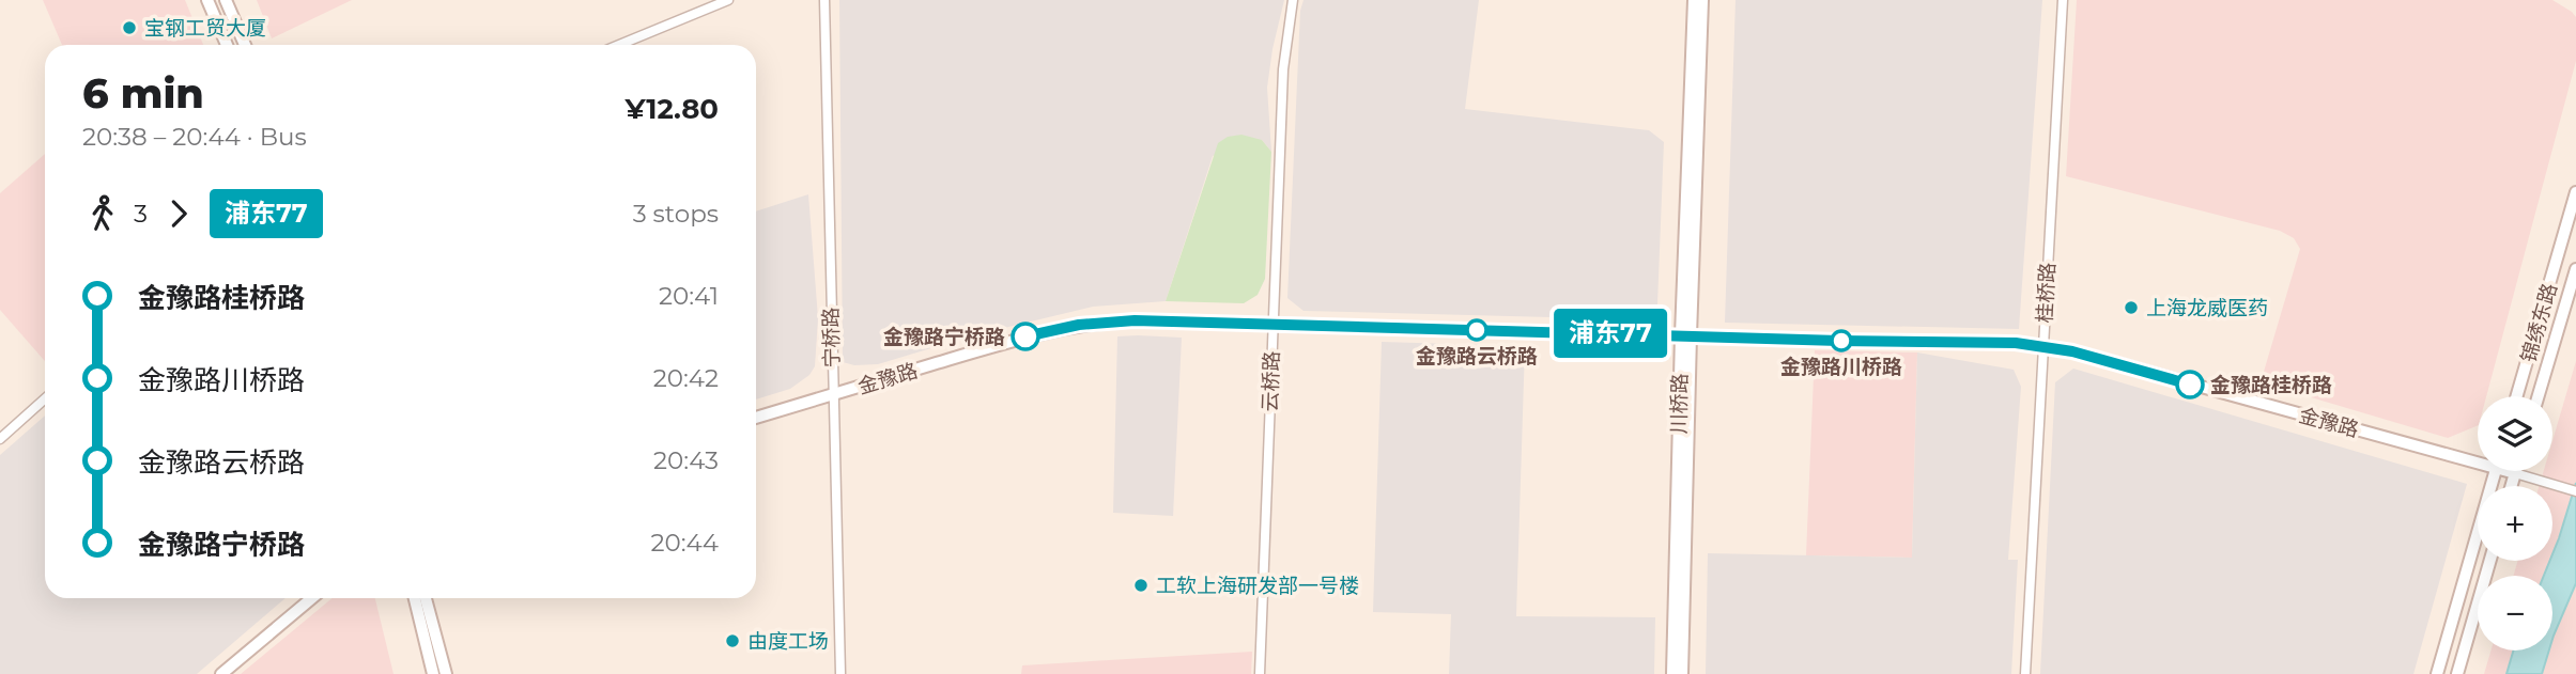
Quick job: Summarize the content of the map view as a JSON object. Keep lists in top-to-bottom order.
{
  "streets": {
    "street": [
      "桂桥路",
      "锦绣东路",
      "宁桥路",
      "金豫路",
      "云桥路",
      "川桥路"
    ]
  },
  "crossings": [
    ["桂桥路", "金豫路"],
    ["宁桥路", "金豫路"],
    ["金豫路", "云桥路"],
    ["金豫路", "川桥路"]
  ],
  "places": [
    "宝钢工贸大厦",
    "上海龙威医药",
    "金豫路云桥路",
    "金豫路宁桥路",
    "金豫路川桥路",
    "金豫路桂桥路",
    "工软上海研发部一号楼",
    "由度工场"
  ],
  "lines": ["bus line 浦东77"],
  "page": {
    "on_map": "浦东77",
    "heading": ["6 min", "20:38 – 20:44 · Bus", "¥12.80"],
    "legs": ["3", "浦东77", "3 stops"],
    "list": [
      {
        "name": "金豫路桂桥路",
        "value": "20:41"
      },
      {
        "name": "金豫路川桥路",
        "value": "20:42"
      },
      {
        "name": "金豫路云桥路",
        "value": "20:43"
      },
      {
        "name": "金豫路宁桥路",
        "value": "20:44"
      }
    ],
    "map_buttons": ["+", "−"]
  }
}
